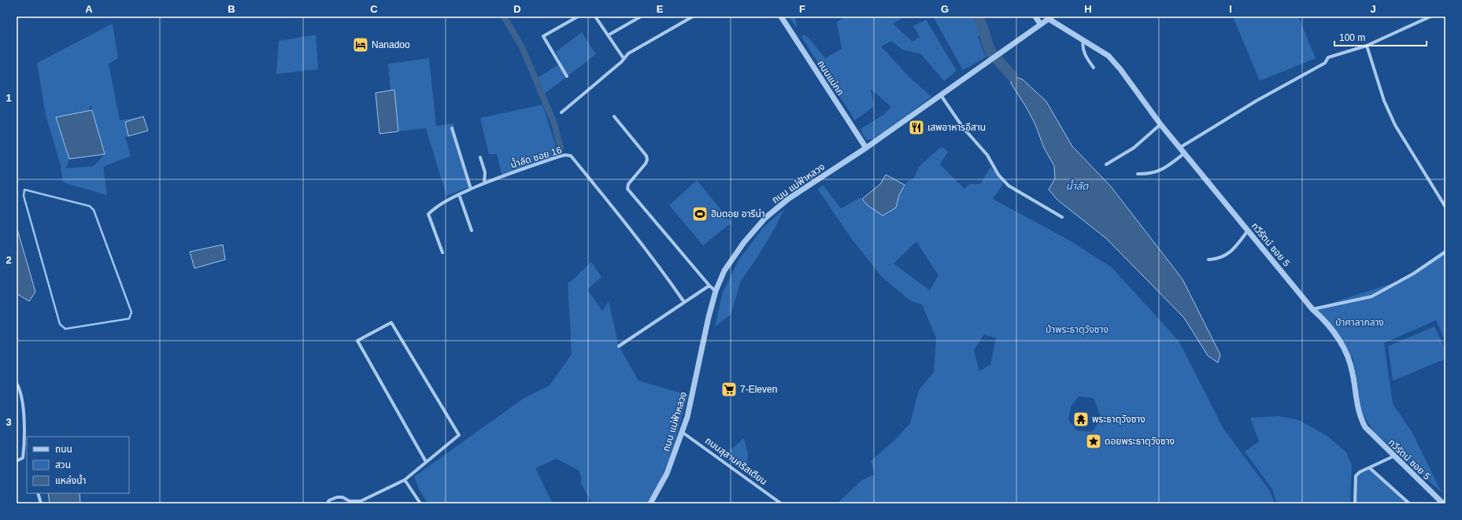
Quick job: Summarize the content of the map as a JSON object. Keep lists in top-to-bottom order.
{
  "streets": {
    "street": [
      "ถนนแม่กก",
      "น้ำลัด ซอย 16",
      "ถนน แม่ฟ้าหลวง",
      "ทวีรัตน์ ซอย 5",
      "ถนนสุสานคริสเตียน"
    ]
  },
  "crossings": [
    ["ถนนแม่กก", "ถนน แม่ฟ้าหลวง"],
    ["ถนน แม่ฟ้าหลวง", "ทวีรัตน์ ซอย 5"],
    ["ถนน แม่ฟ้าหลวง", "ถนนสุสานคริสเตียน"]
  ],
  "water": ["น้ำลัด"],
  "parks": ["ป่าศาลากลาง", "ป่าพระธาตุวังซาง"],
  "places": {
    "hotel": ["Nanadoo"],
    "restaurant": ["เสพอาหารอีสาน"],
    "sports": ["ฮิมดอย อารีน่า"],
    "supermarket": ["7-Eleven"],
    "temple": ["พระธาตุวังซาง"],
    "place": ["ดอยพระธาตุวังซาง"]
  },
  "legend": ["ถนน", "สวน", "แหล่งน้ำ"],
  "scale_bar": "100 m",
  "grid": {
    "columns": [
      "A",
      "B",
      "C",
      "D",
      "E",
      "F",
      "G",
      "H",
      "I",
      "J"
    ],
    "rows": ["1", "2", "3"]
  }
}
